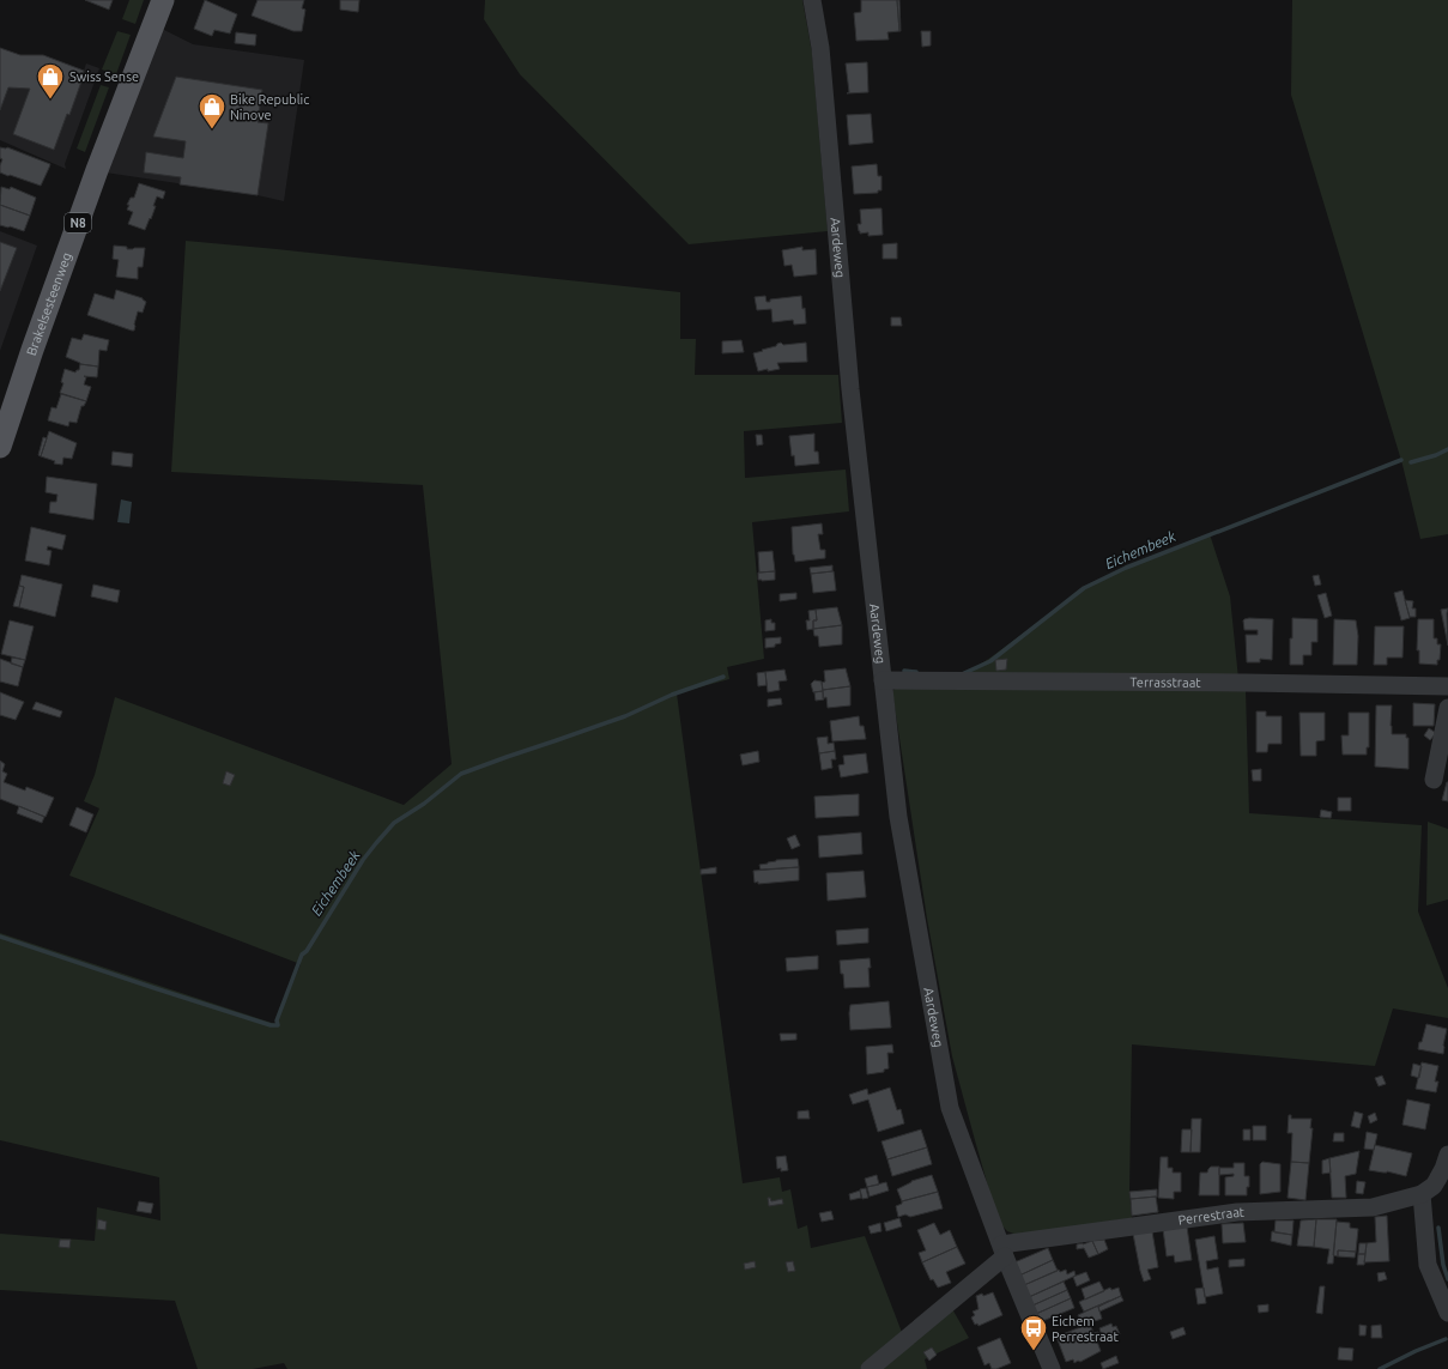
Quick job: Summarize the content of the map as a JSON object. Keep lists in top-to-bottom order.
{
  "streets": {
    "main road": ["N8", "Brakelsesteenweg"],
    "street": ["Aardeweg", "Terrasstraat", "Perrestraat"]
  },
  "crossings": [
    ["Aardeweg", "Terrasstraat"],
    ["Aardeweg", "Perrestraat"]
  ],
  "water": ["Eichembeek"],
  "places": {
    "shop": ["Swiss Sense", "Bike Republic Ninove"],
    "bus stop": ["Eichem Perrestraat"]
  }
}
